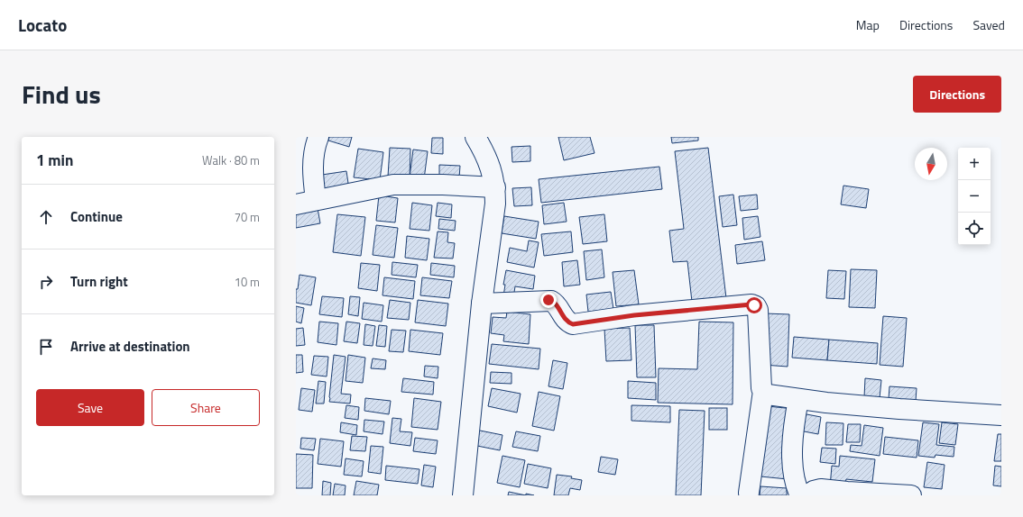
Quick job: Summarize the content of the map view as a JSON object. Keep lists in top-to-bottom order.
{
  "north": "bottom",
  "page": {
    "header": "Locato",
    "nav": ["Map", "Directions", "Saved"],
    "title": "Find us",
    "buttons": [
      "Directions",
      ["Save", "Share"]
    ],
    "heading": ["1 min", "Walk · 80 m"],
    "map_buttons": ["+", "−"],
    "list": [
      ["Continue", "70 m"],
      ["Turn right", "10 m"],
      "Arrive at destination"
    ]
  }
}
